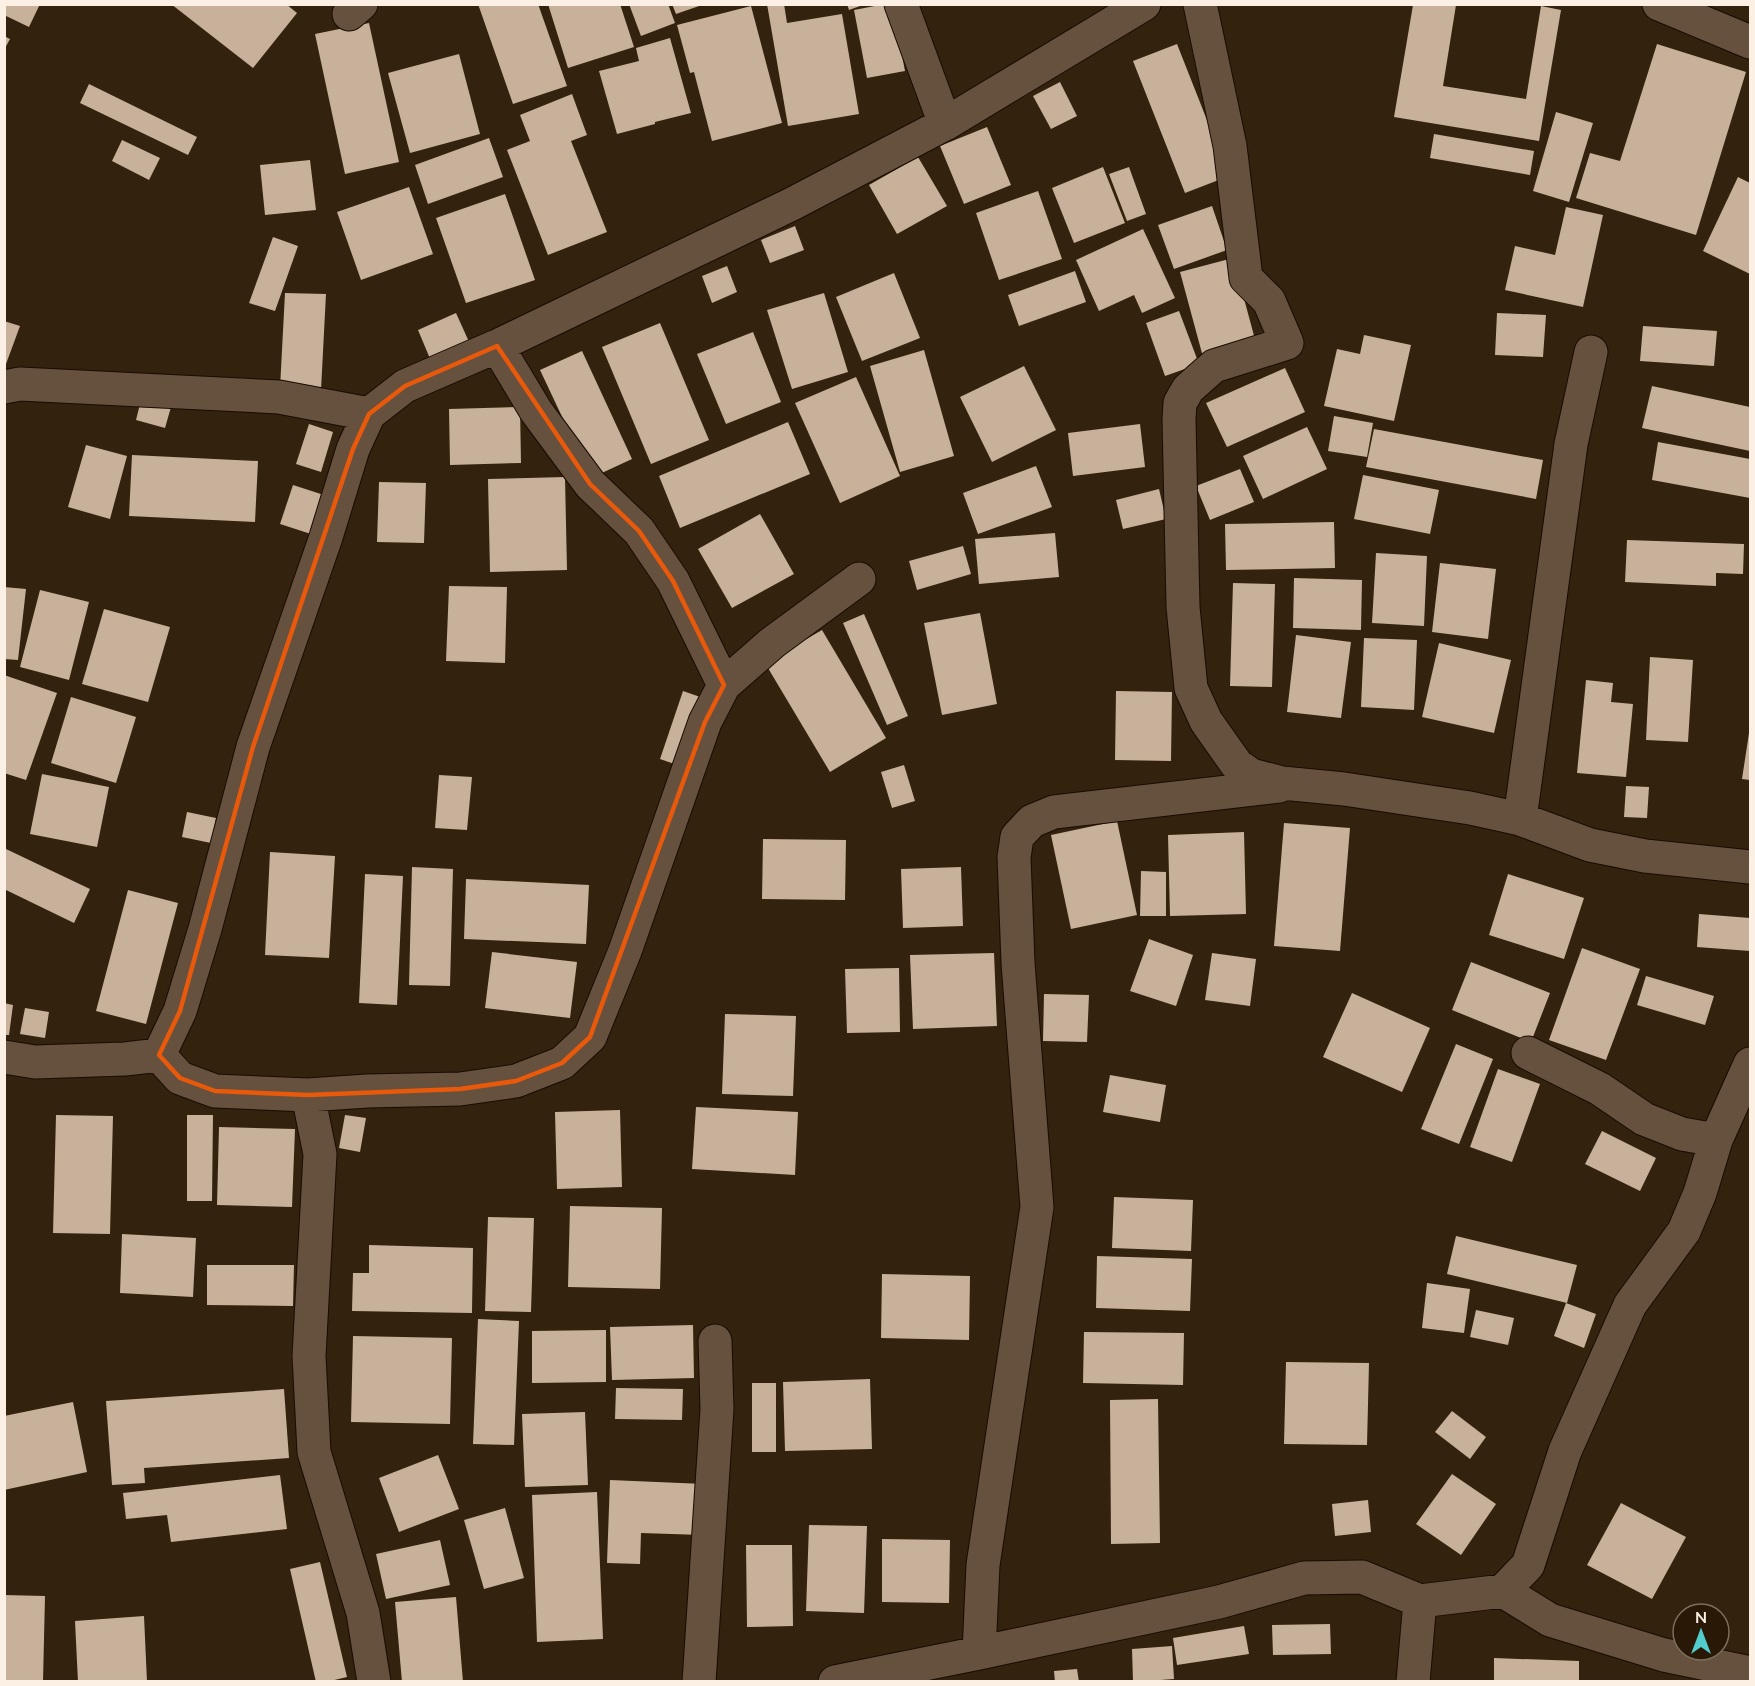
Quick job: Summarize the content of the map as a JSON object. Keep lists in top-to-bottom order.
{
  "north": "top"
}
